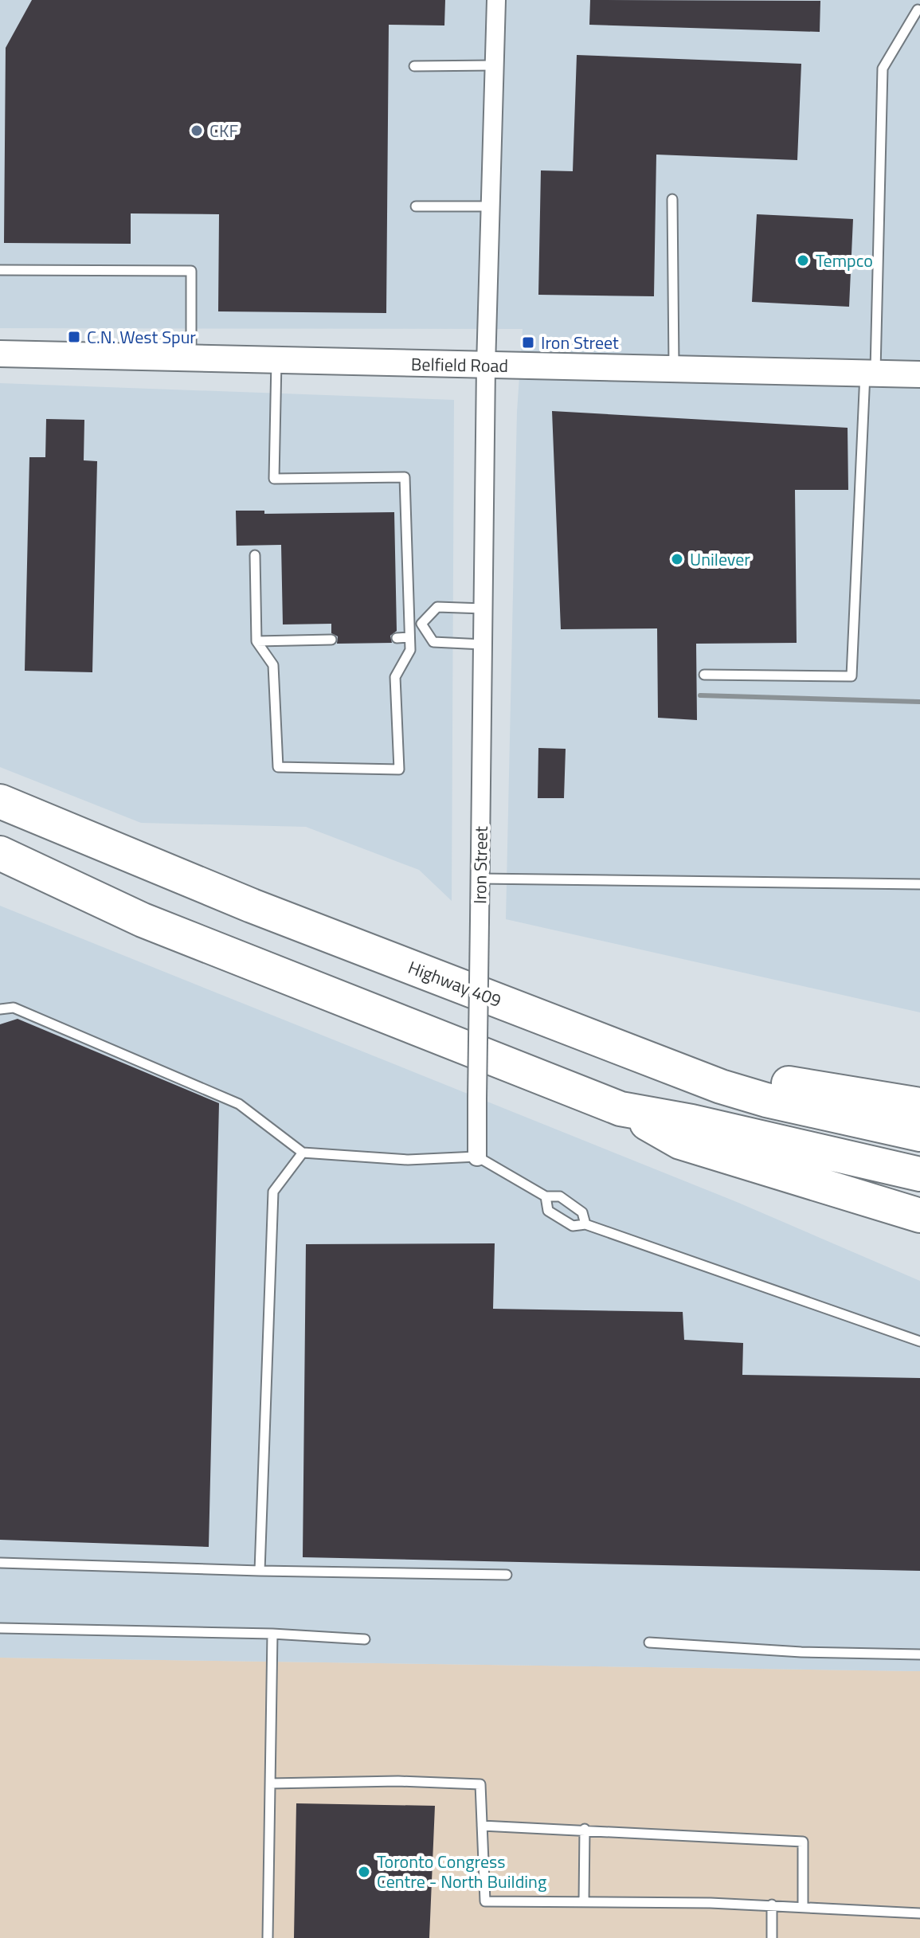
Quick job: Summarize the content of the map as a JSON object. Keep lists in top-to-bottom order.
{
  "streets": {
    "highway": ["Highway 409"],
    "main road": ["Belfield Road"],
    "street": ["Iron Street"]
  },
  "crossings": [
    ["Belfield Road", "Iron Street"]
  ],
  "places": {
    "other": [
      "CKF",
      "Tempco",
      "Unilever",
      "Toronto Congress Centre - North Building"
    ],
    "transit": ["C.N. West Spur", "Iron Street"]
  }
}
